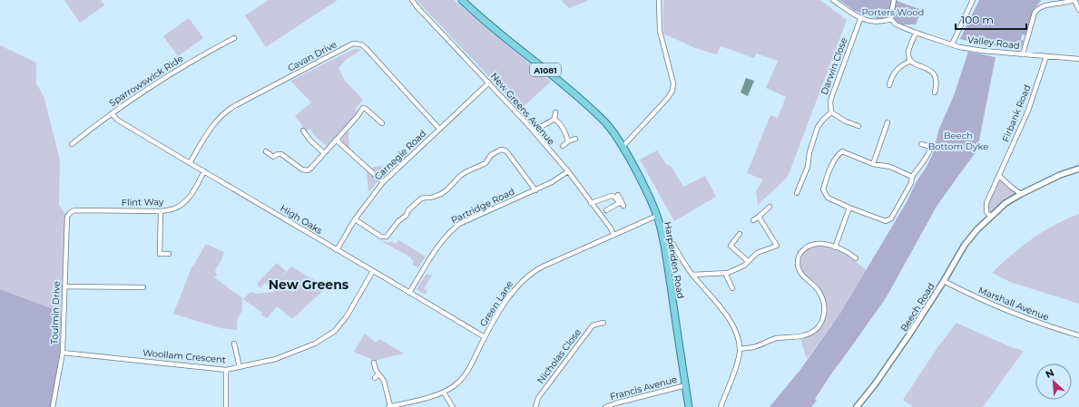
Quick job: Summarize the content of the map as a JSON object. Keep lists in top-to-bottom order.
{
  "streets": {
    "main road": ["A1081", "Harpenden Road"],
    "street": [
      "Valley Road",
      "Cavan Drive",
      "Darwin Close",
      "Sparrowswick Ride",
      "New Greens Avenue",
      "Firbank Road",
      "Carnegie Road",
      "Flint Way",
      "Partridge Road",
      "High Oaks",
      "Green Lane",
      "Marshall Avenue",
      "Beech Road",
      "Toulmin Drive",
      "Woollam Crescent",
      "Nicholas Close",
      "Francis Avenue"
    ]
  },
  "crossings": [
    ["Valley Road", "Firbank Road"],
    ["Cavan Drive", "Carnegie Road"],
    ["Cavan Drive", "High Oaks"],
    ["Sparrowswick Ride", "High Oaks"],
    ["New Greens Avenue", "Carnegie Road"],
    ["New Greens Avenue", "Partridge Road"],
    ["New Greens Avenue", "Green Lane"],
    ["Carnegie Road", "High Oaks"],
    ["Flint Way", "High Oaks"],
    ["Flint Way", "Toulmin Drive"],
    ["Partridge Road", "High Oaks"],
    ["High Oaks", "Green Lane"],
    ["High Oaks", "Woollam Crescent"],
    ["Harpenden Road", "Green Lane"],
    ["Harpenden Road", "Francis Avenue"],
    ["Marshall Avenue", "Beech Road"],
    ["Toulmin Drive", "Woollam Crescent"]
  ],
  "districts": ["New Greens"],
  "parks": ["Porters Wood", "Beech Bottom Dyke"],
  "scale_bar": "100 m",
  "north": "top left"
}
